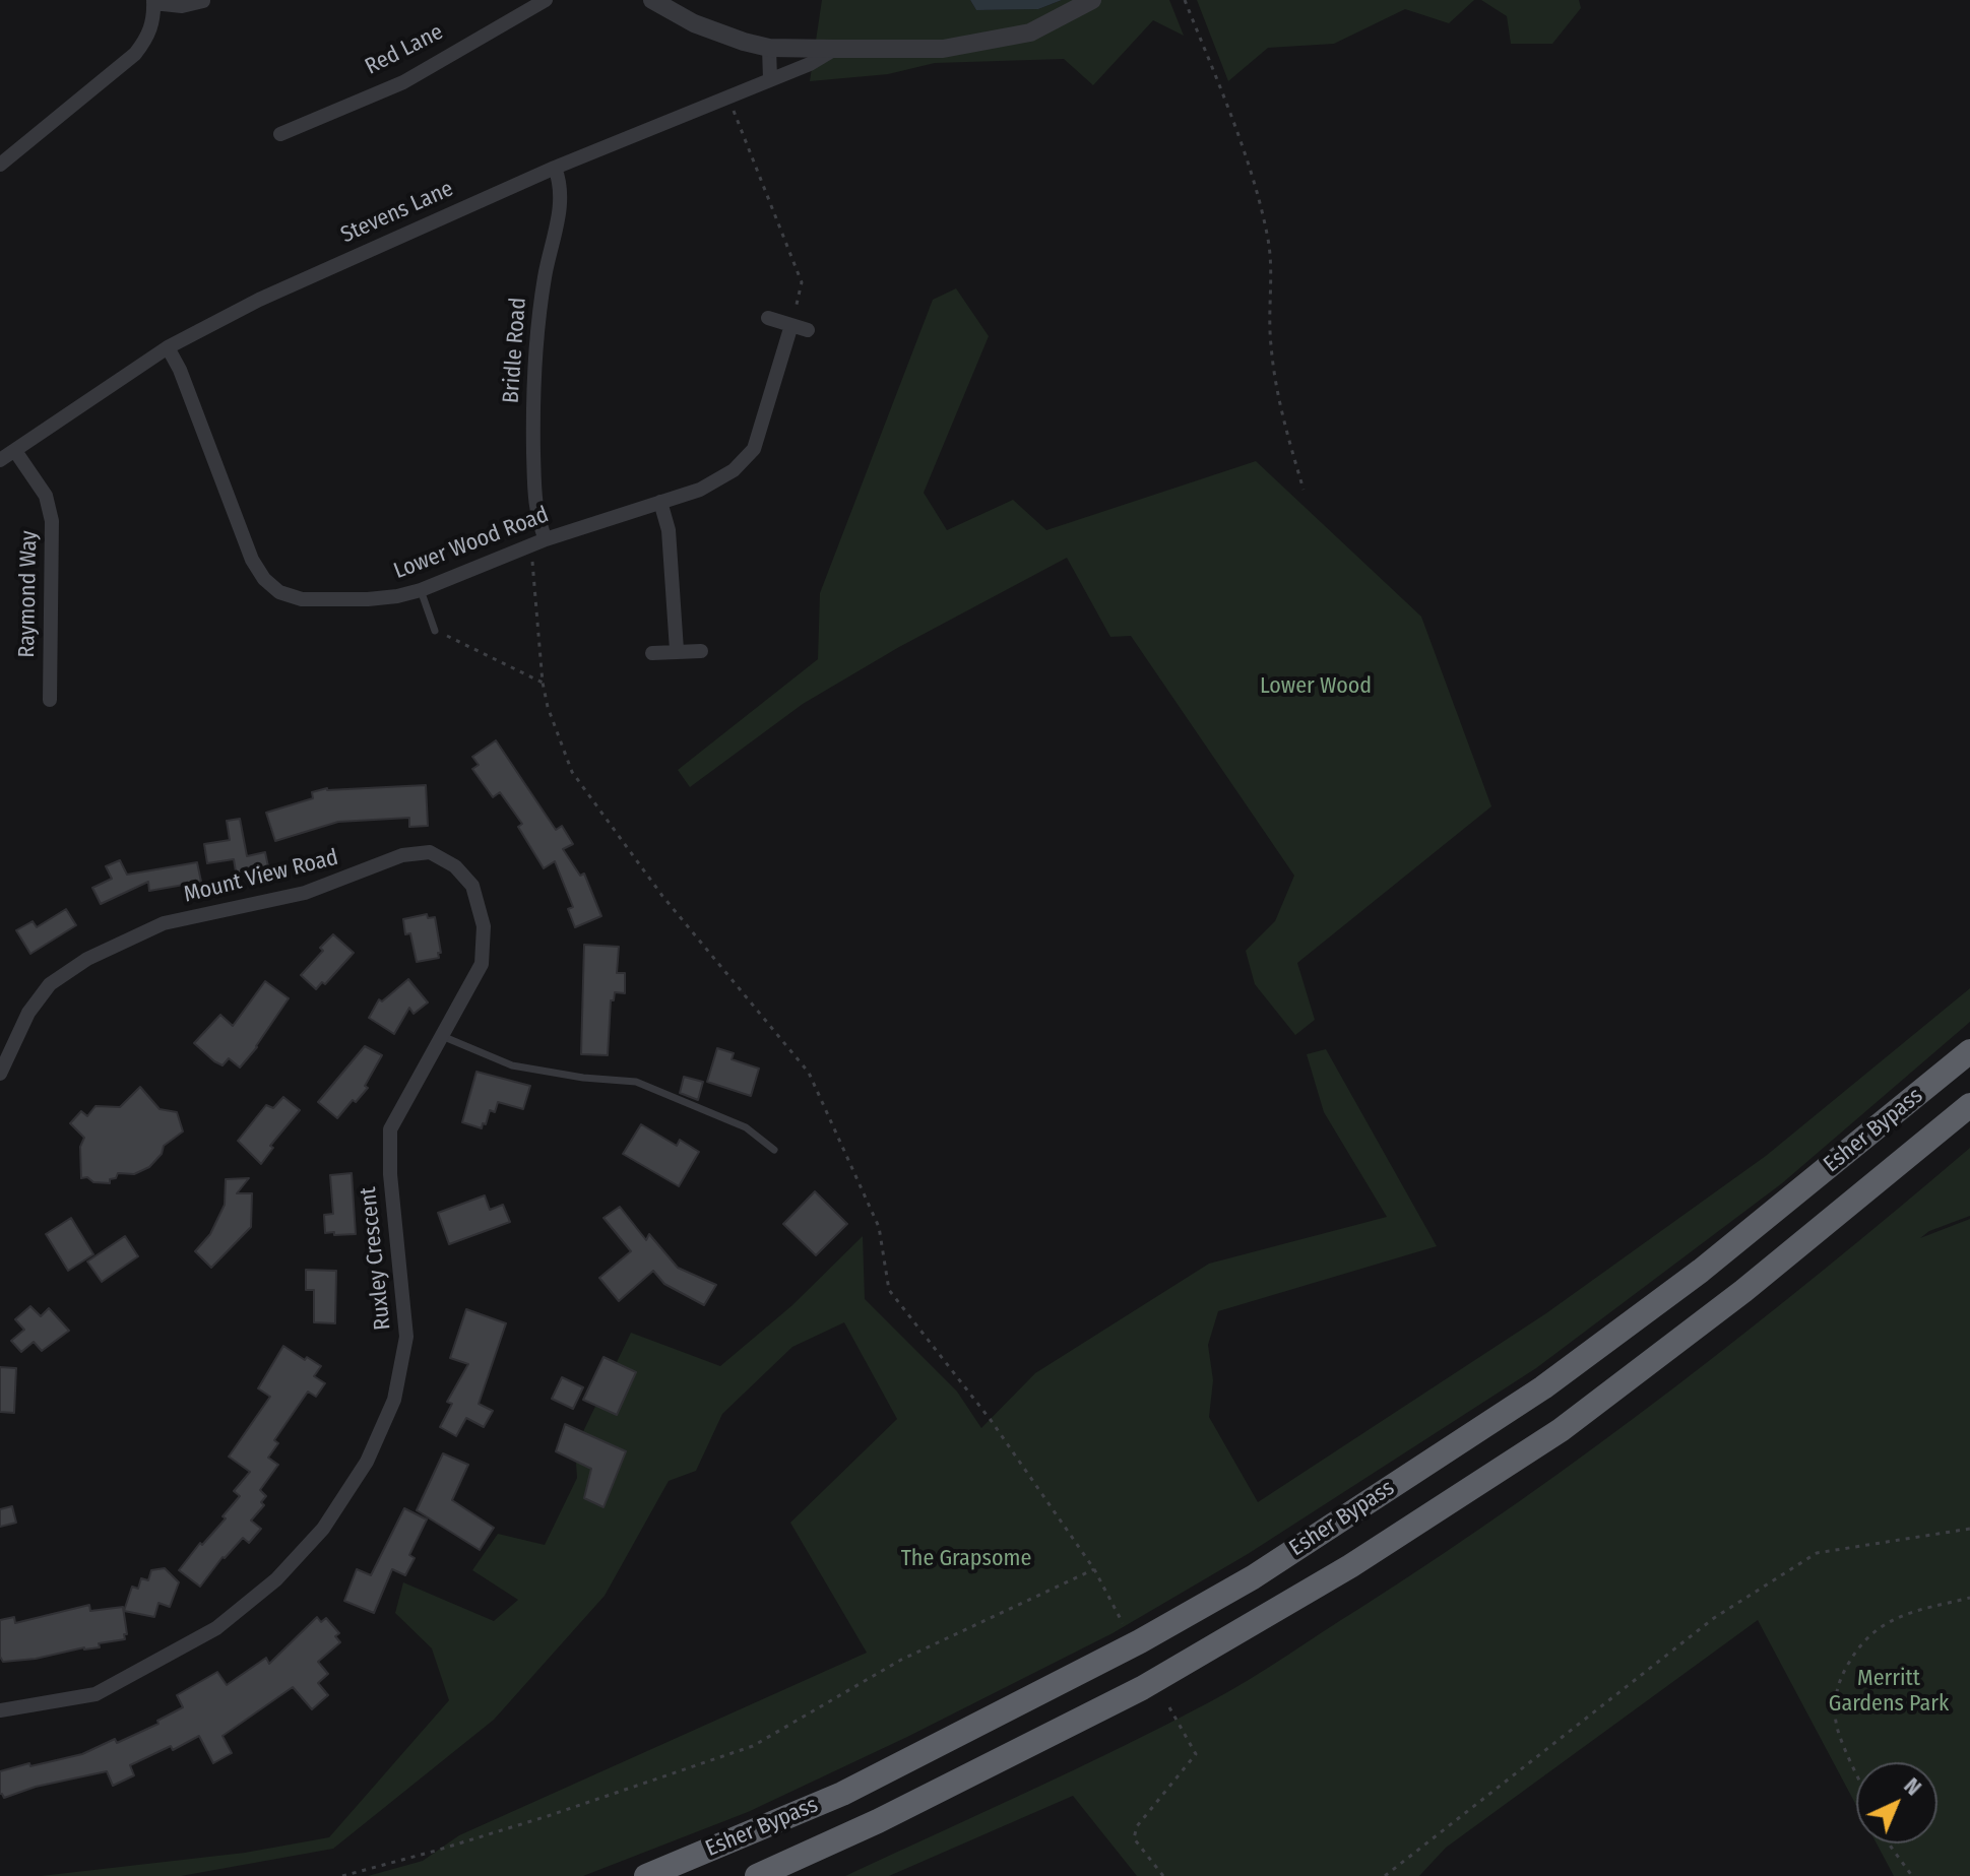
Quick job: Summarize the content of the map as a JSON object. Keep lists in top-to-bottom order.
{
  "streets": {
    "highway": ["Esher Bypass"],
    "street": [
      "Red Lane",
      "Stevens Lane",
      "Bridle Road",
      "Lower Wood Road",
      "Raymond Way",
      "Mount View Road",
      "Ruxley Crescent"
    ]
  },
  "crossings": [
    ["Stevens Lane", "Bridle Road"],
    ["Stevens Lane", "Lower Wood Road"],
    ["Stevens Lane", "Raymond Way"],
    ["Bridle Road", "Lower Wood Road"],
    ["Mount View Road", "Ruxley Crescent"]
  ],
  "parks": ["Lower Wood", "The Grapsome", "Merritt Gardens Park"],
  "north": "top right"
}
